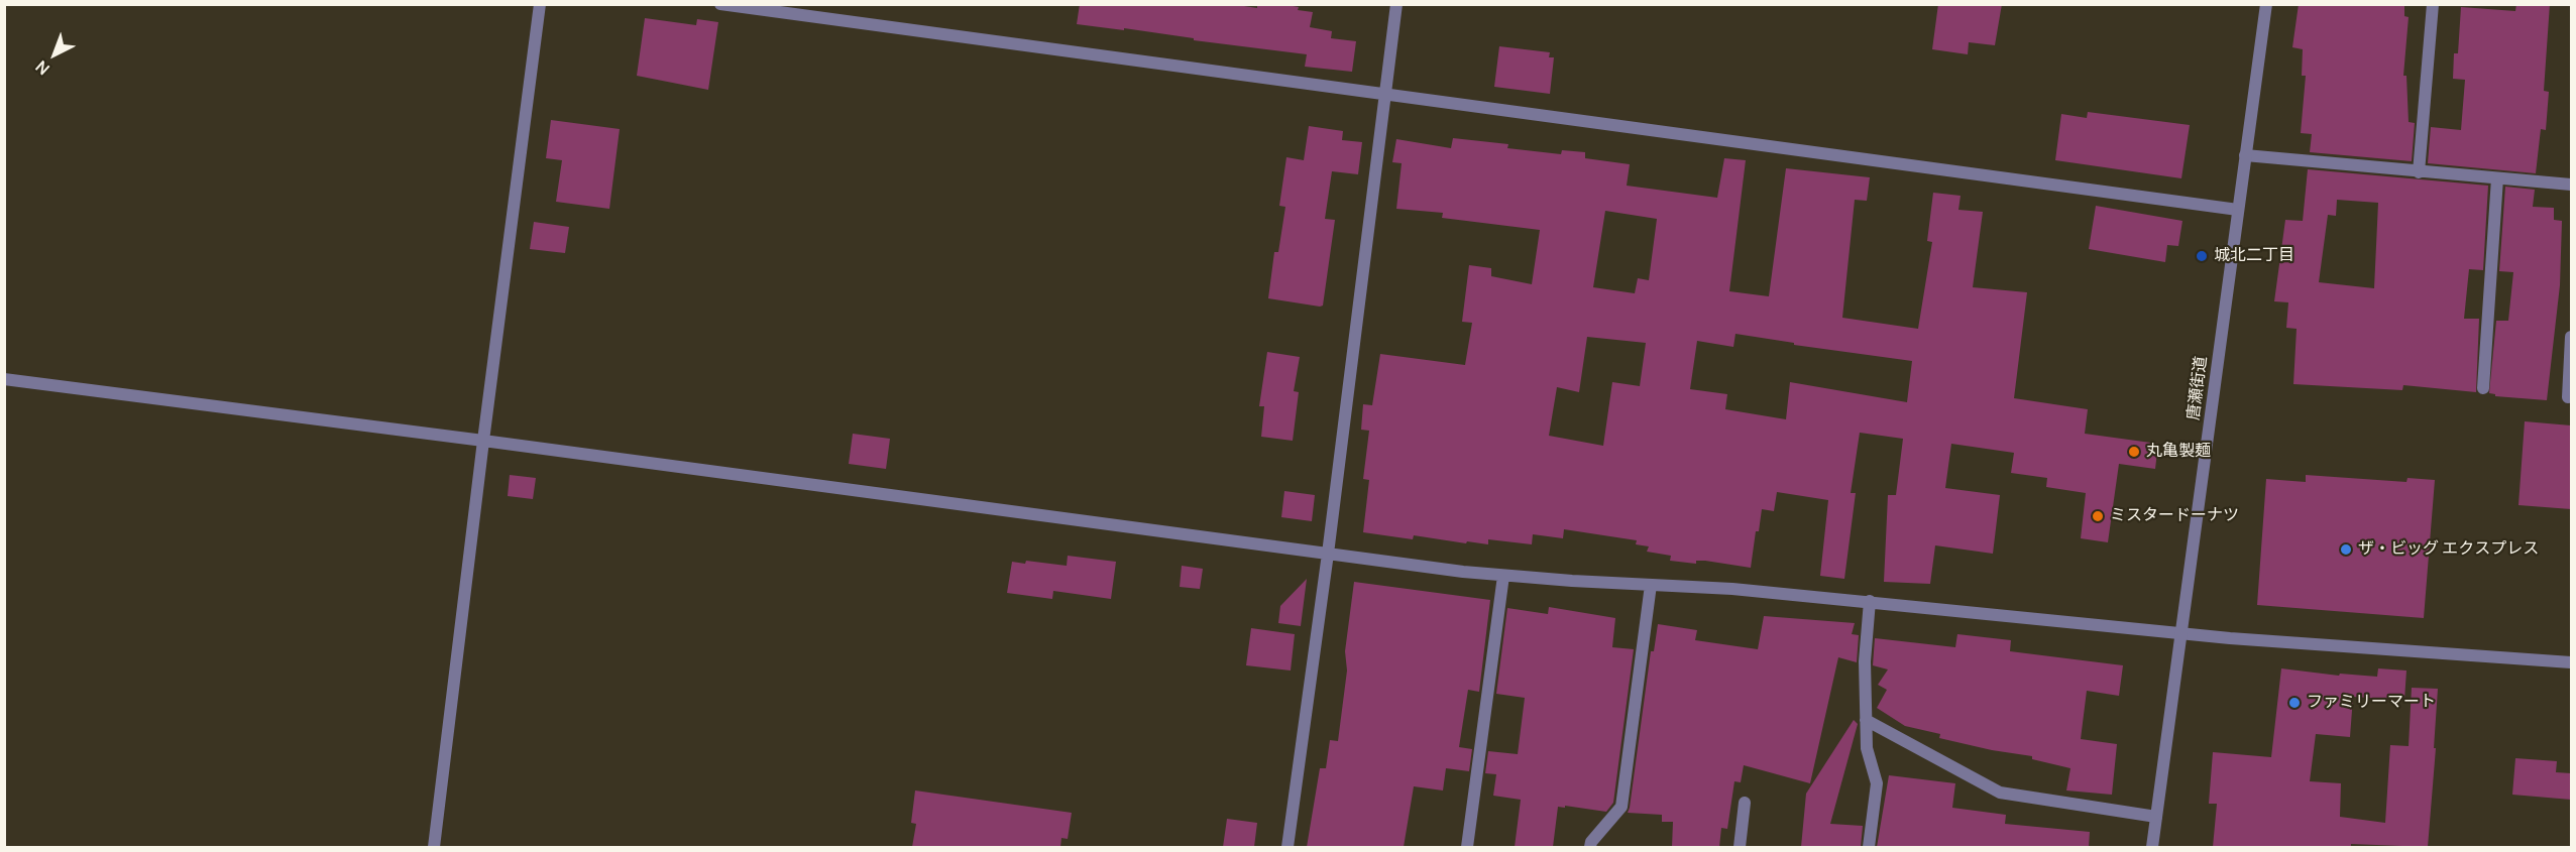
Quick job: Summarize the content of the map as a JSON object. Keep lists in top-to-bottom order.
{
  "streets": {
    "street": ["唐瀬街道"]
  },
  "places": [
    "城北二丁目",
    "丸亀製麺",
    "ミスタードーナツ",
    "ザ・ビッグ エクスプレス",
    "ファミリーマート"
  ],
  "north": "bottom left"
}
